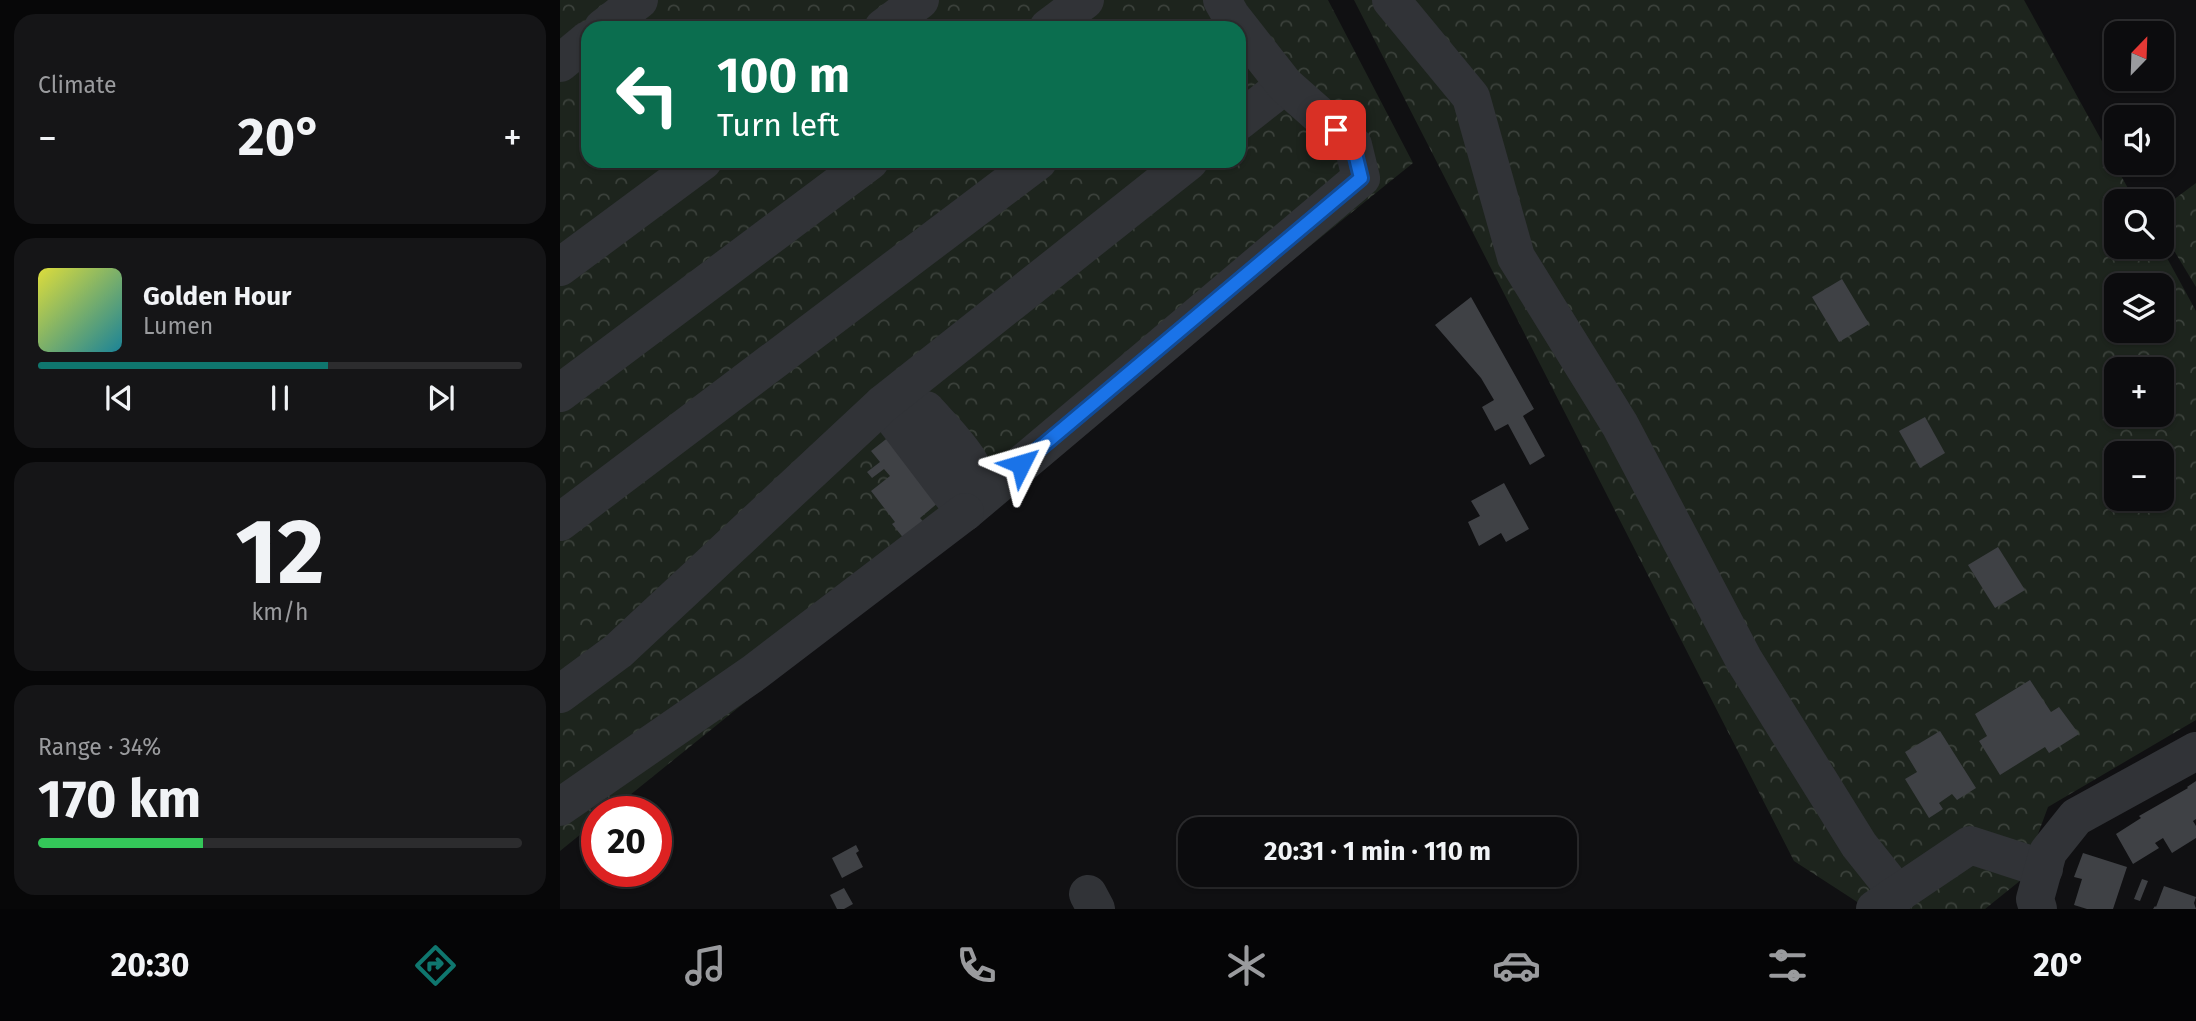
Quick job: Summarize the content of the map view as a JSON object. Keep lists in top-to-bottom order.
{
  "north": "top right",
  "page": {
    "tile": [
      "Climate",
      ["12", "km/h"],
      ["Range · 34%", "170 km"]
    ],
    "map_buttons": ["+", "−"],
    "turn": ["100 m", "Turn left"],
    "heat": ["−", "20°", "+"],
    "song": ["Golden Hour", "Lumen"],
    "limit": "20",
    "trip": "20:31 · 1 min · 110 m",
    "tabs": ["20:30", "20°"]
  }
}
